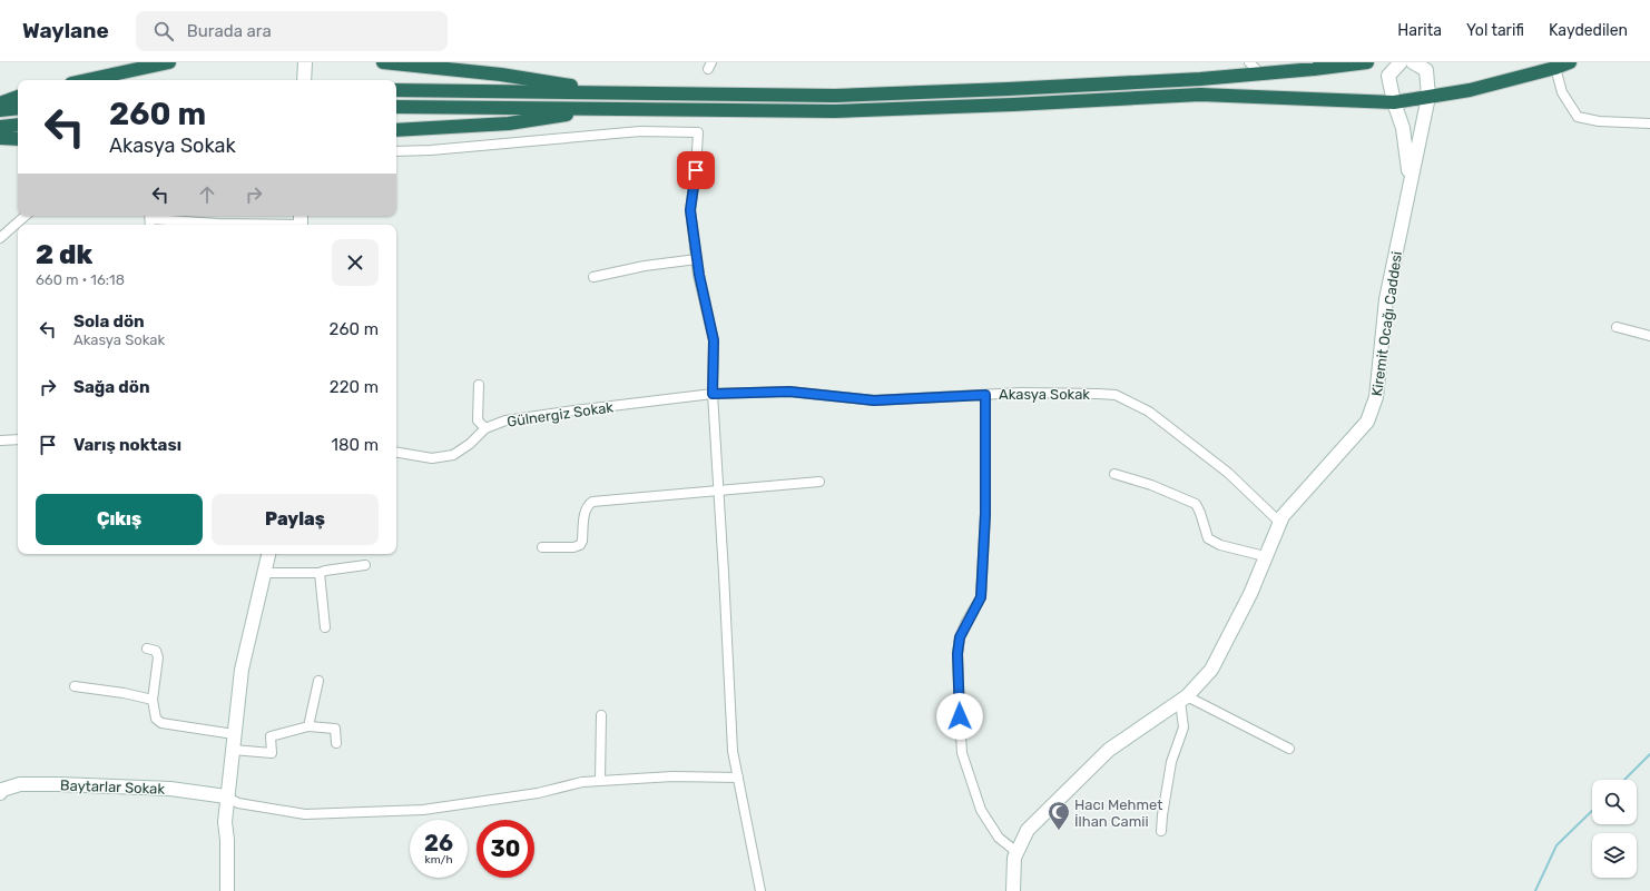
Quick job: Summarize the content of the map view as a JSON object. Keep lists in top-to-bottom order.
{
  "streets": {
    "street": [
      "Kiremit Ocağı Caddesi",
      "Akasya Sokak",
      "Gülnergiz Sokak",
      "Baytarlar Sokak"
    ]
  },
  "crossings": [
    ["Kiremit Ocağı Caddesi", "Akasya Sokak"],
    ["Akasya Sokak", "Gülnergiz Sokak"]
  ],
  "places": {
    "mosque": ["Hacı Mehmet İlhan Camii"]
  },
  "page": {
    "header": "Waylane",
    "search": "Burada ara",
    "nav": ["Harita", "Yol tarifi", "Kaydedilen"],
    "turn": ["260 m", "Akasya Sokak"],
    "heading": ["2 dk", "660 m · 16:18"],
    "list": [
      {
        "name": "Sola dön",
        "note": "Akasya Sokak",
        "value": "260 m"
      },
      {
        "name": "Sağa dön",
        "value": "220 m"
      },
      {
        "name": "Varış noktası",
        "value": "180 m"
      }
    ],
    "buttons": ["Çıkış", "Paylaş"],
    "speed": "26 km/h",
    "limit": "30"
  }
}
